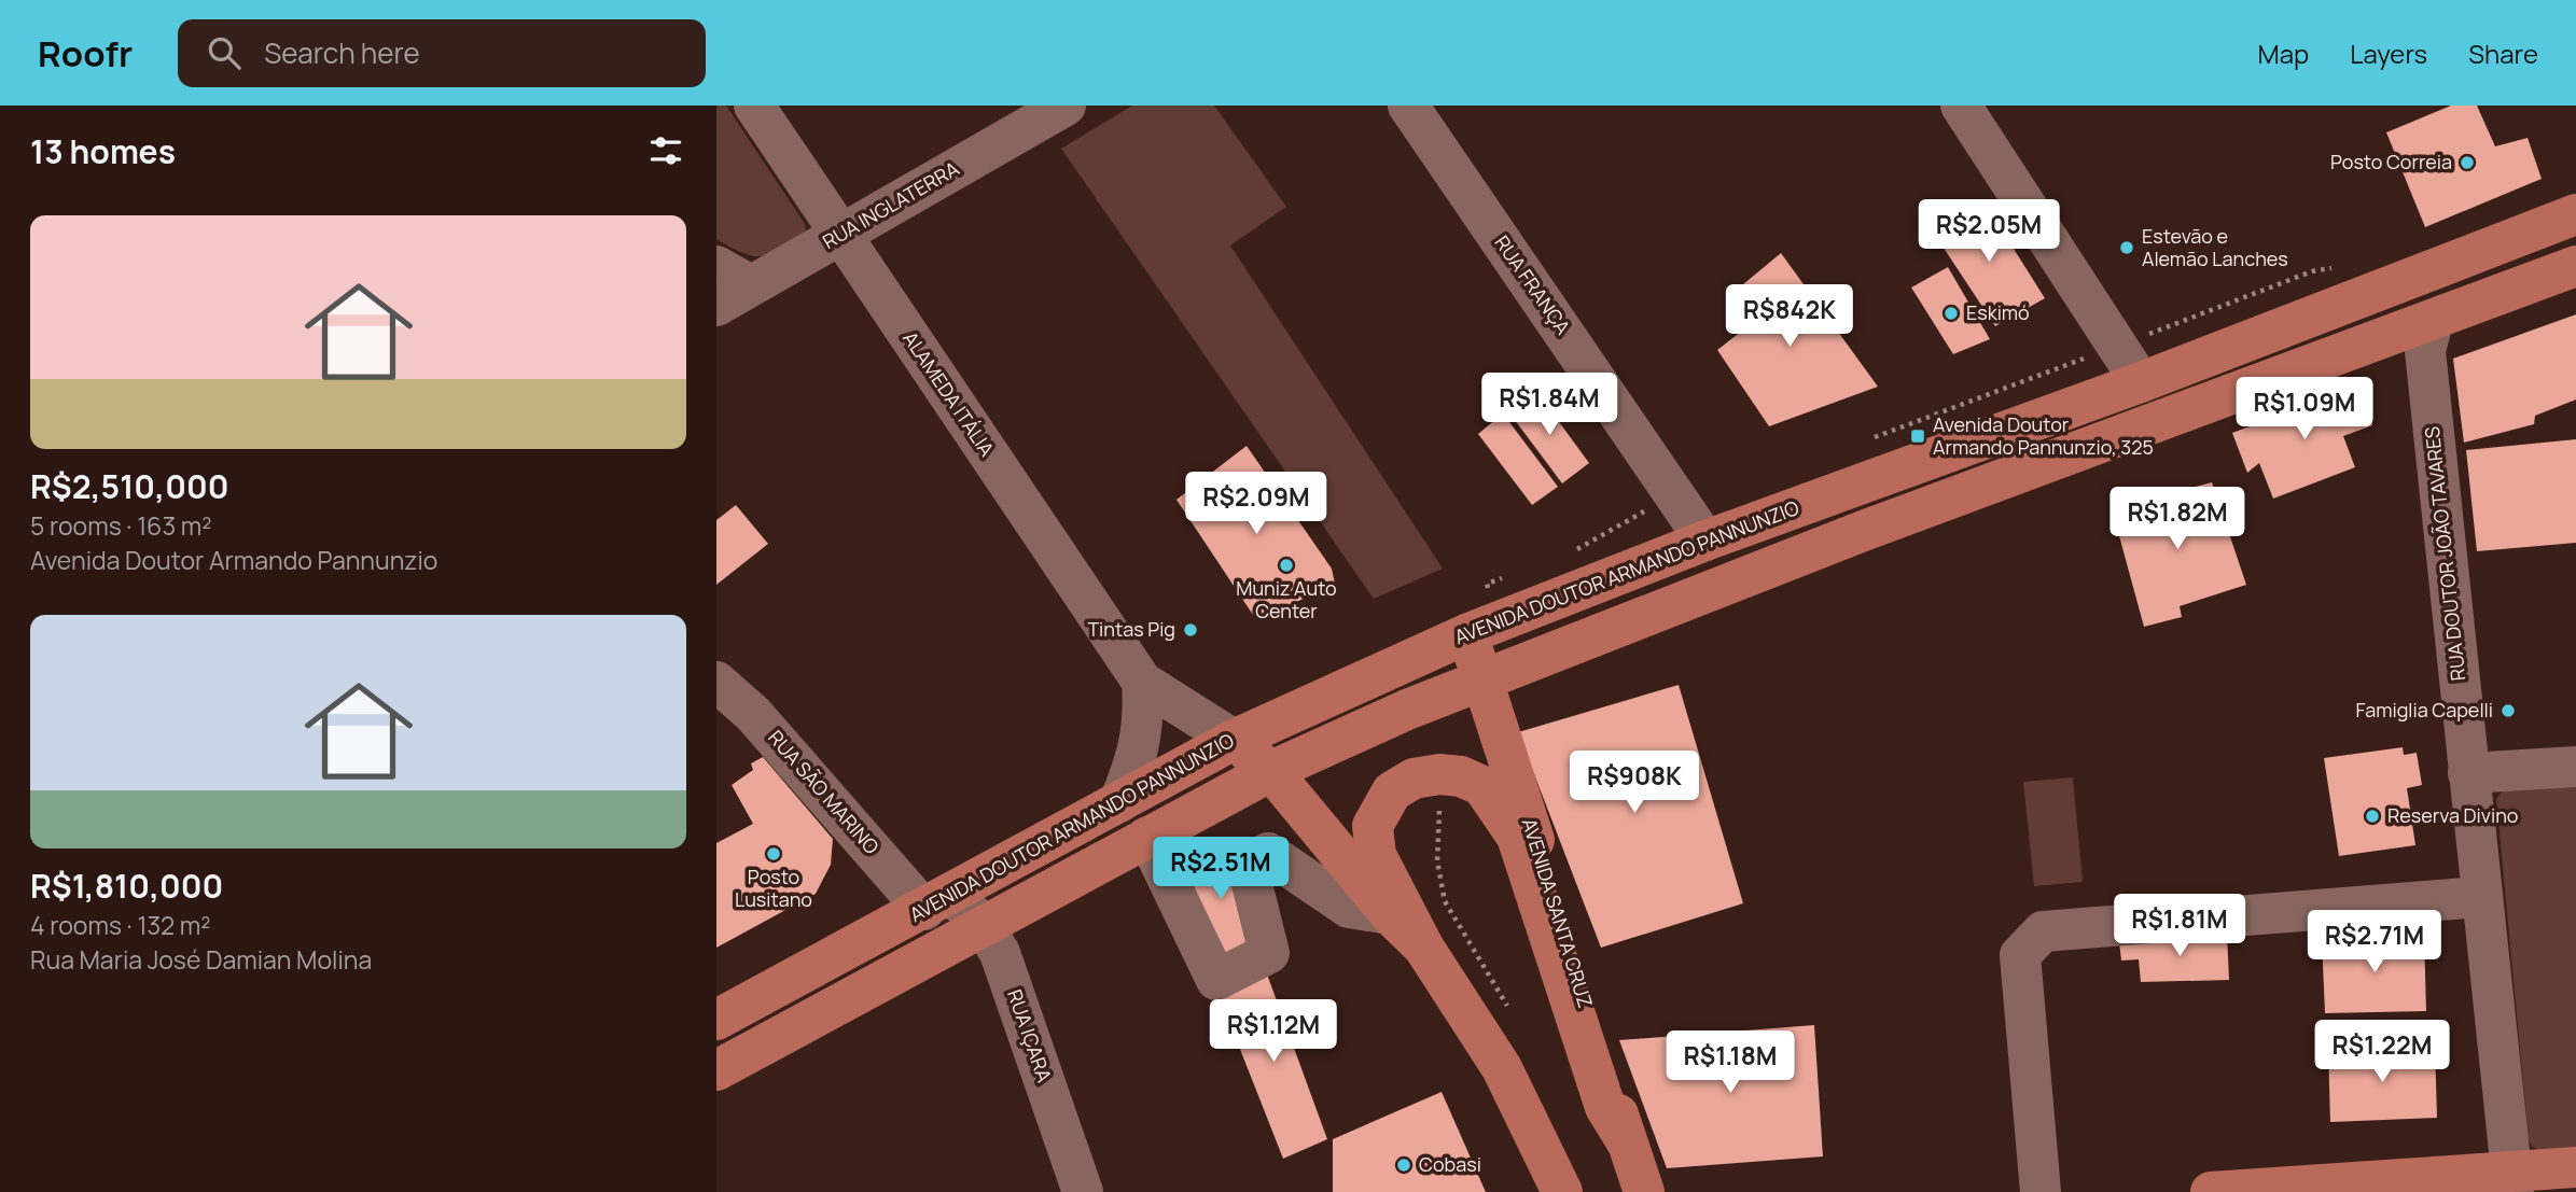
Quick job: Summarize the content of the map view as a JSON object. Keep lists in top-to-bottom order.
{
  "streets": {
    "main road": ["AVENIDA DOUTOR ARMANDO PANNUNZIO", "AVENIDA SANTA CRUZ"],
    "street": [
      "RUA INGLATERRA",
      "RUA FRANÇA",
      "ALAMEDA ITÁLIA",
      "RUA DOUTOR JOÃO TAVARES",
      "RUA SÃO MARINO",
      "RUA IÇARA"
    ]
  },
  "crossings": [
    ["RUA INGLATERRA", "ALAMEDA ITÁLIA"],
    ["RUA FRANÇA", "AVENIDA DOUTOR ARMANDO PANNUNZIO"],
    ["ALAMEDA ITÁLIA", "AVENIDA DOUTOR ARMANDO PANNUNZIO"],
    ["AVENIDA DOUTOR ARMANDO PANNUNZIO", "RUA SÃO MARINO"],
    ["AVENIDA DOUTOR ARMANDO PANNUNZIO", "AVENIDA SANTA CRUZ"],
    ["AVENIDA DOUTOR ARMANDO PANNUNZIO", "RUA IÇARA"],
    ["RUA SÃO MARINO", "RUA IÇARA"]
  ],
  "places": {
    "other": [
      "Posto Correia",
      "Estevão e Alemão Lanches",
      "Eskimó",
      "Muniz Auto Center",
      "Tintas Pig",
      "Famiglia Capelli",
      "Reserva Divino",
      "Posto Lusitano",
      "Cobasi"
    ],
    "transit": ["Avenida Doutor Armando Pannunzio, 325"]
  },
  "page": {
    "header": "Roofr",
    "search": "Search here",
    "nav": ["Map", "Layers", "Share"],
    "heading": "13 homes",
    "list": [
      {
        "name": "R$2,510,000",
        "note": "5 rooms · 163 m² · Avenida Doutor Armando Pannunzio"
      },
      {
        "name": "R$1,810,000",
        "note": "4 rooms · 132 m² · Rua Maria José Damian Molina"
      }
    ],
    "price": [
      "R$2.05M",
      "R$842K",
      "R$1.84M",
      "R$1.09M",
      "R$2.09M",
      "R$1.82M",
      "R$908K",
      "R$2.51M",
      "R$1.81M",
      "R$2.71M",
      "R$1.12M",
      "R$1.22M",
      "R$1.18M"
    ]
  }
}
